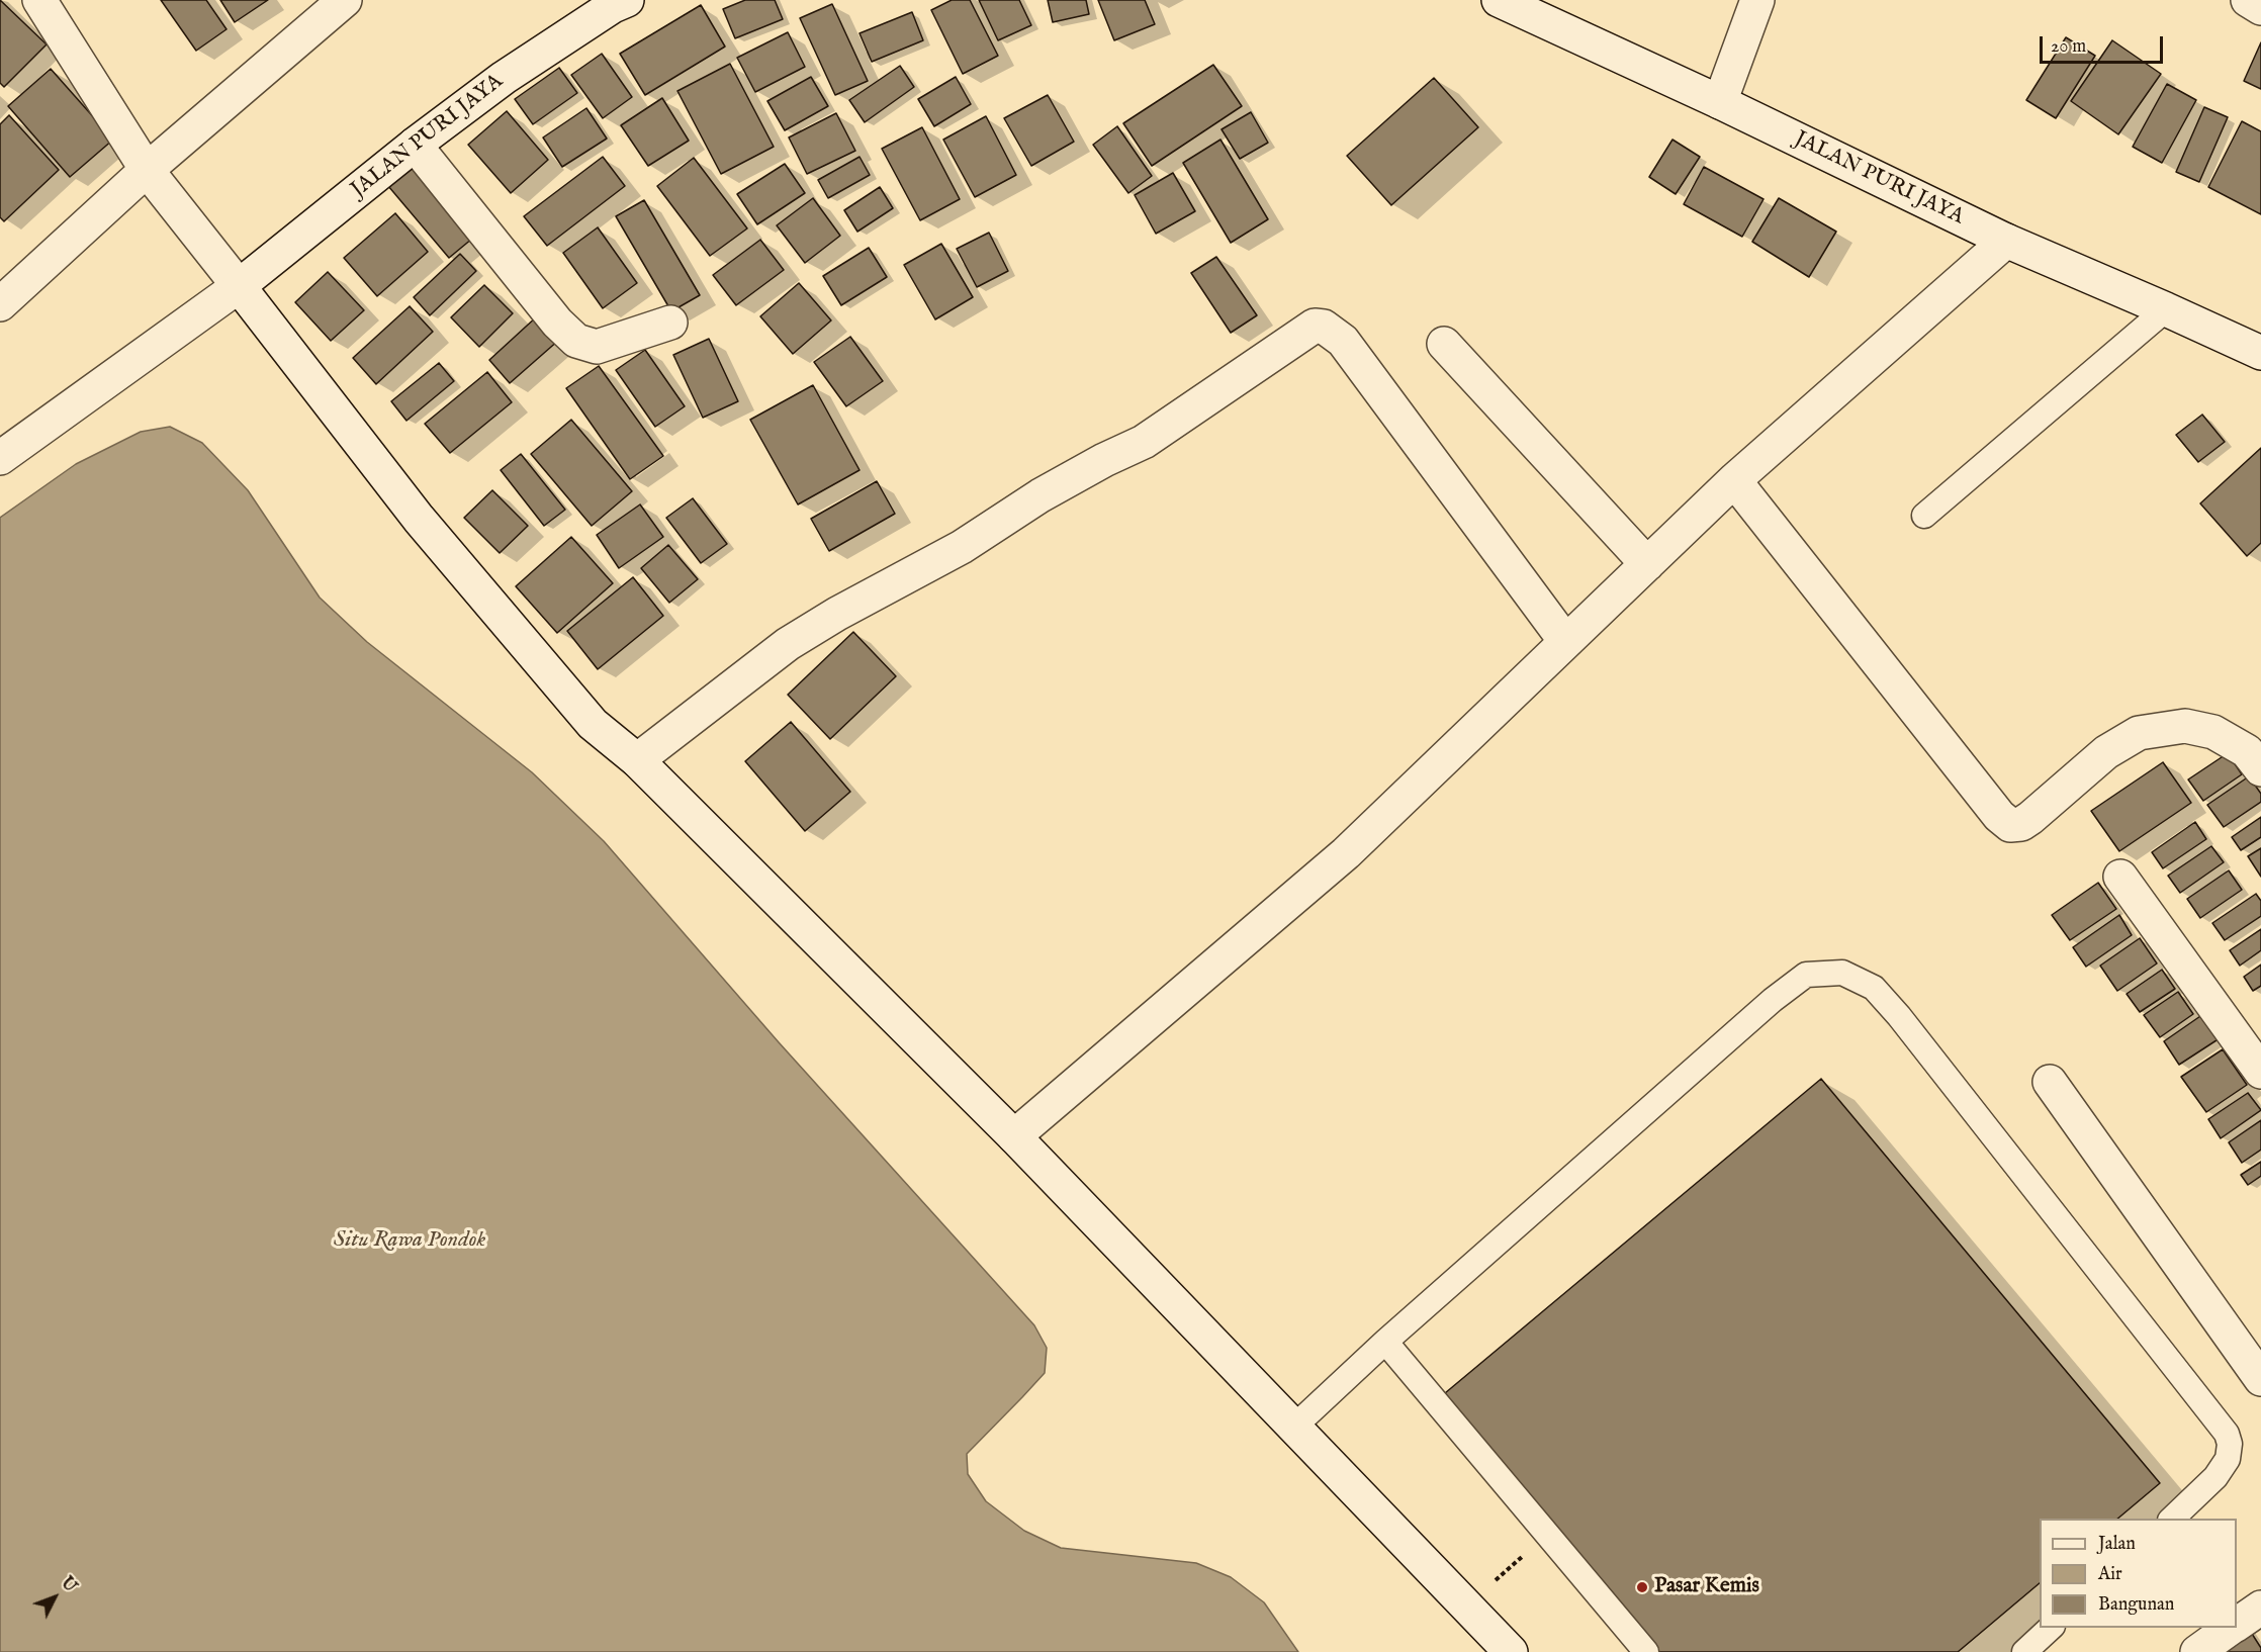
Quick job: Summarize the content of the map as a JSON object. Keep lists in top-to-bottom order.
{
  "streets": {
    "street": ["JALAN PURI JAYA"]
  },
  "water": ["Situ Rawa Pondok"],
  "places": ["Pasar Kemis"],
  "legend": ["Jalan", "Air", "Bangunan"],
  "scale_bar": "20 m",
  "north": "top right"
}
